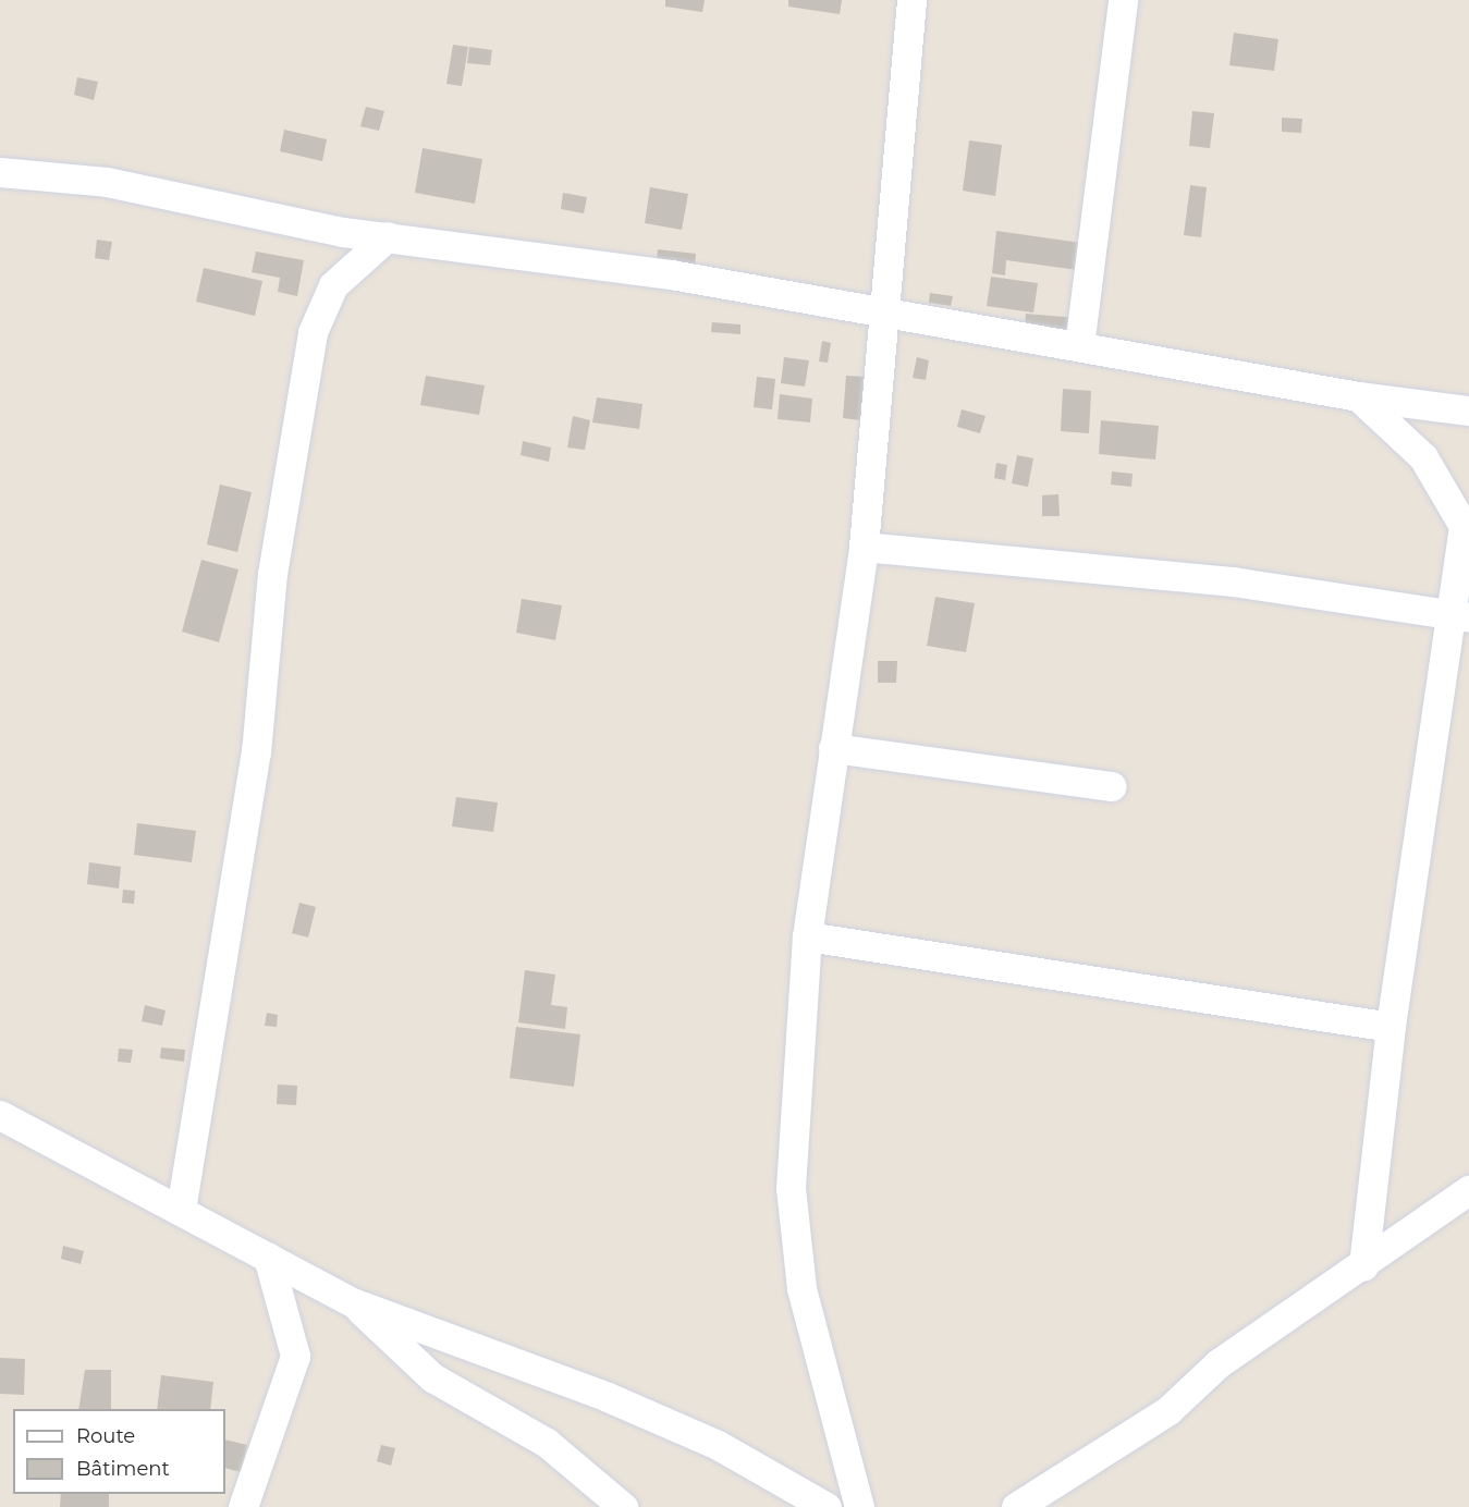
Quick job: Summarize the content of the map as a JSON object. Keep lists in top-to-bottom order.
{
  "legend": ["Route", "Bâtiment"]
}
